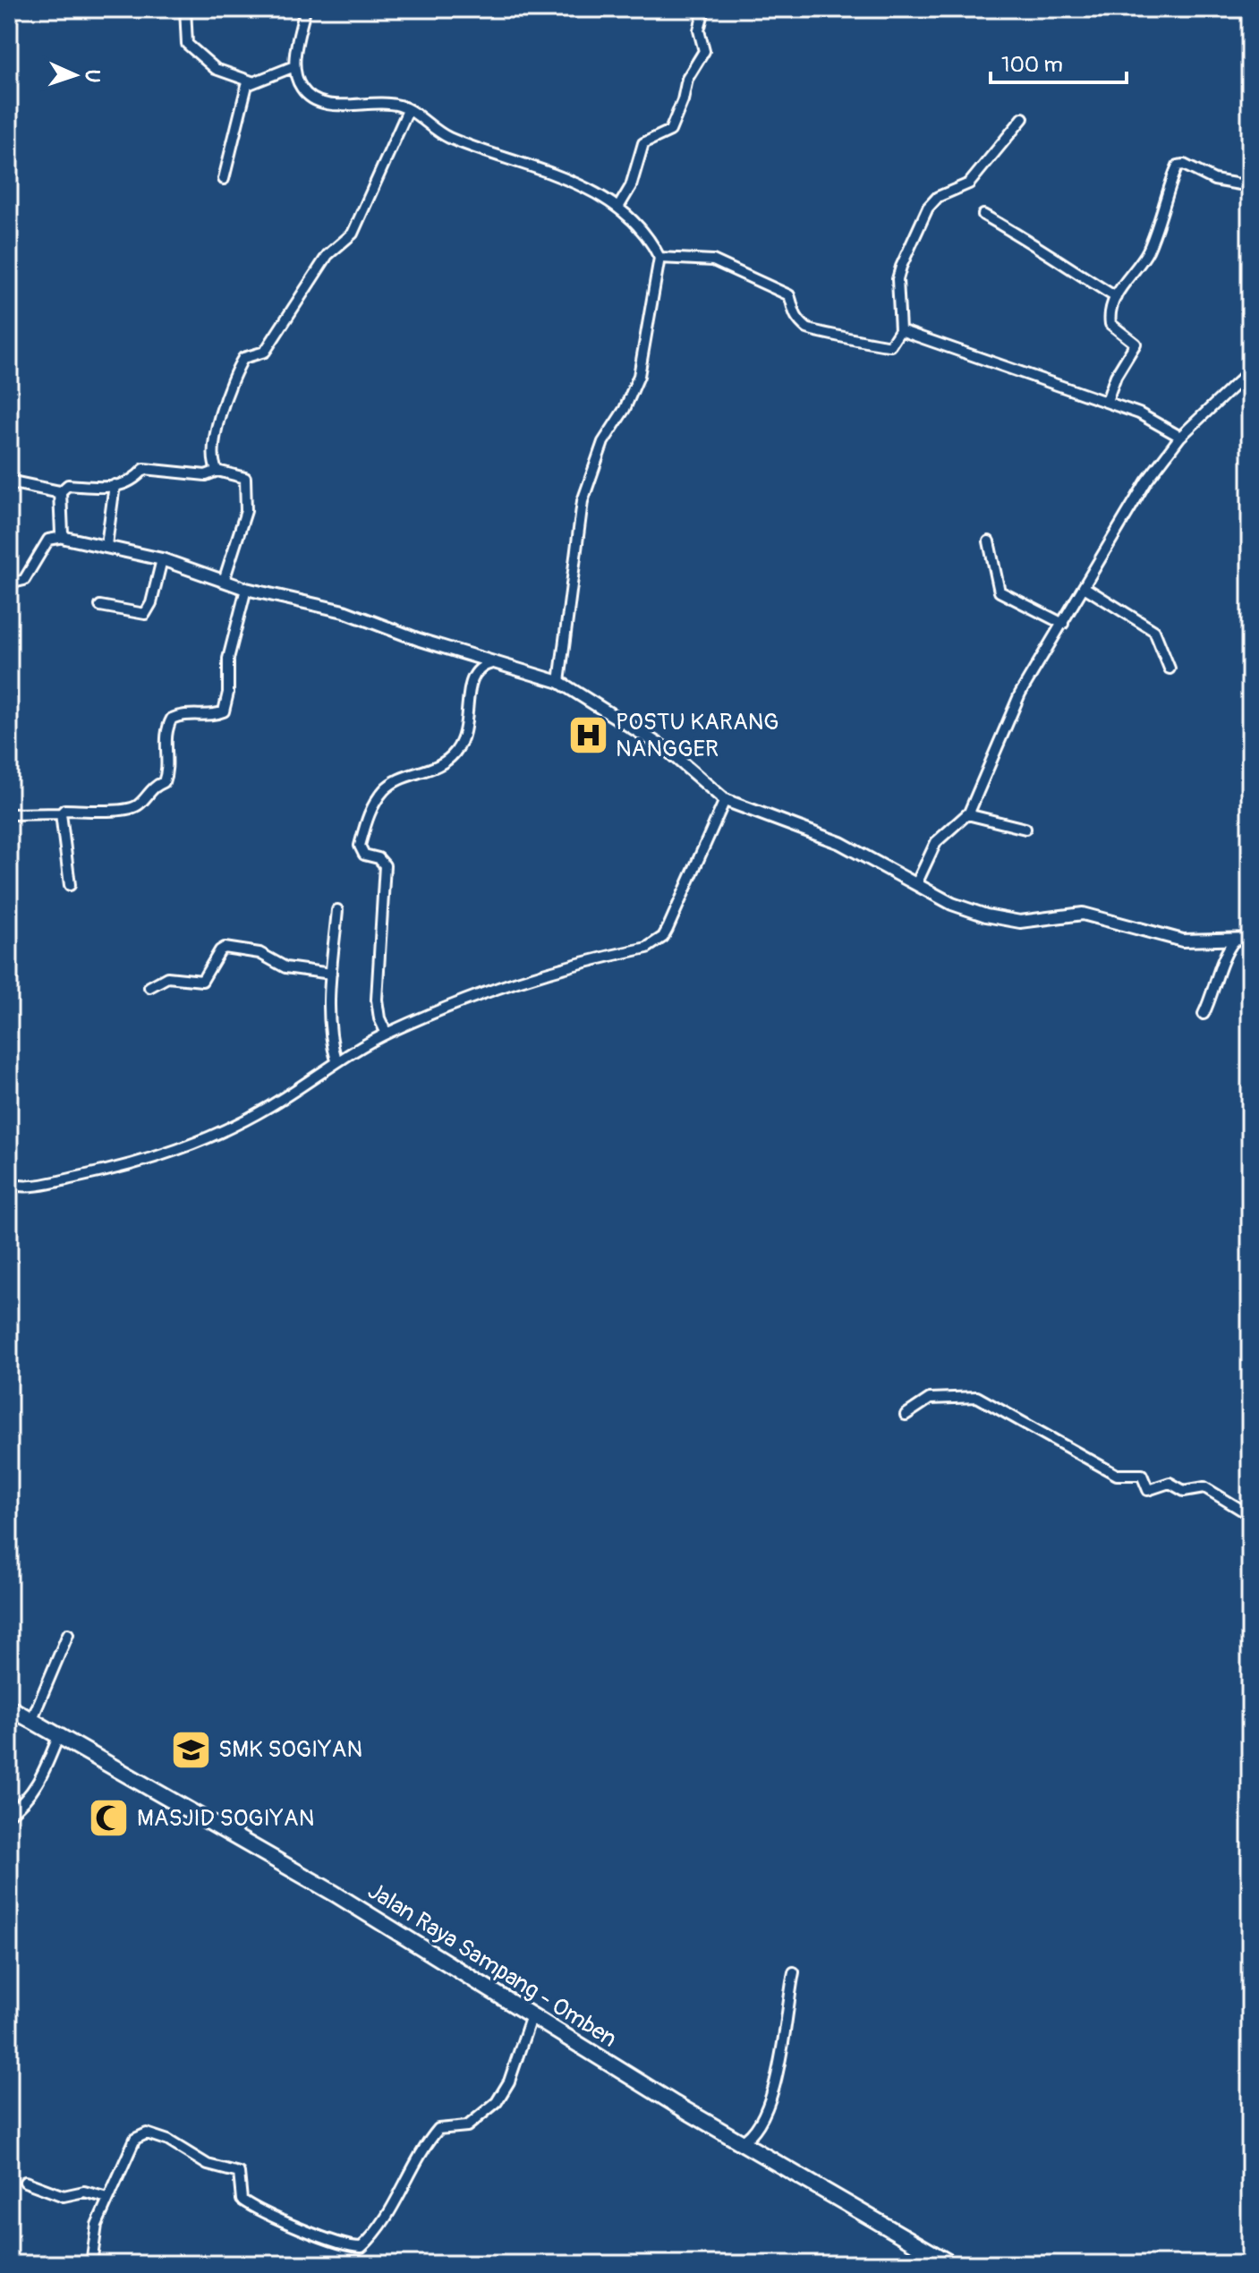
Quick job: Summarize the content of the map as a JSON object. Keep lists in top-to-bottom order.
{
  "streets": {
    "main road": ["Jalan Raya Sampang - Omben"]
  },
  "places": {
    "hospital": ["POSTU KARANG NANGGER"],
    "school or university": ["SMK SOGIYAN"],
    "mosque": ["MASJID SOGIYAN"]
  },
  "scale_bar": "100 m",
  "north": "right"
}
